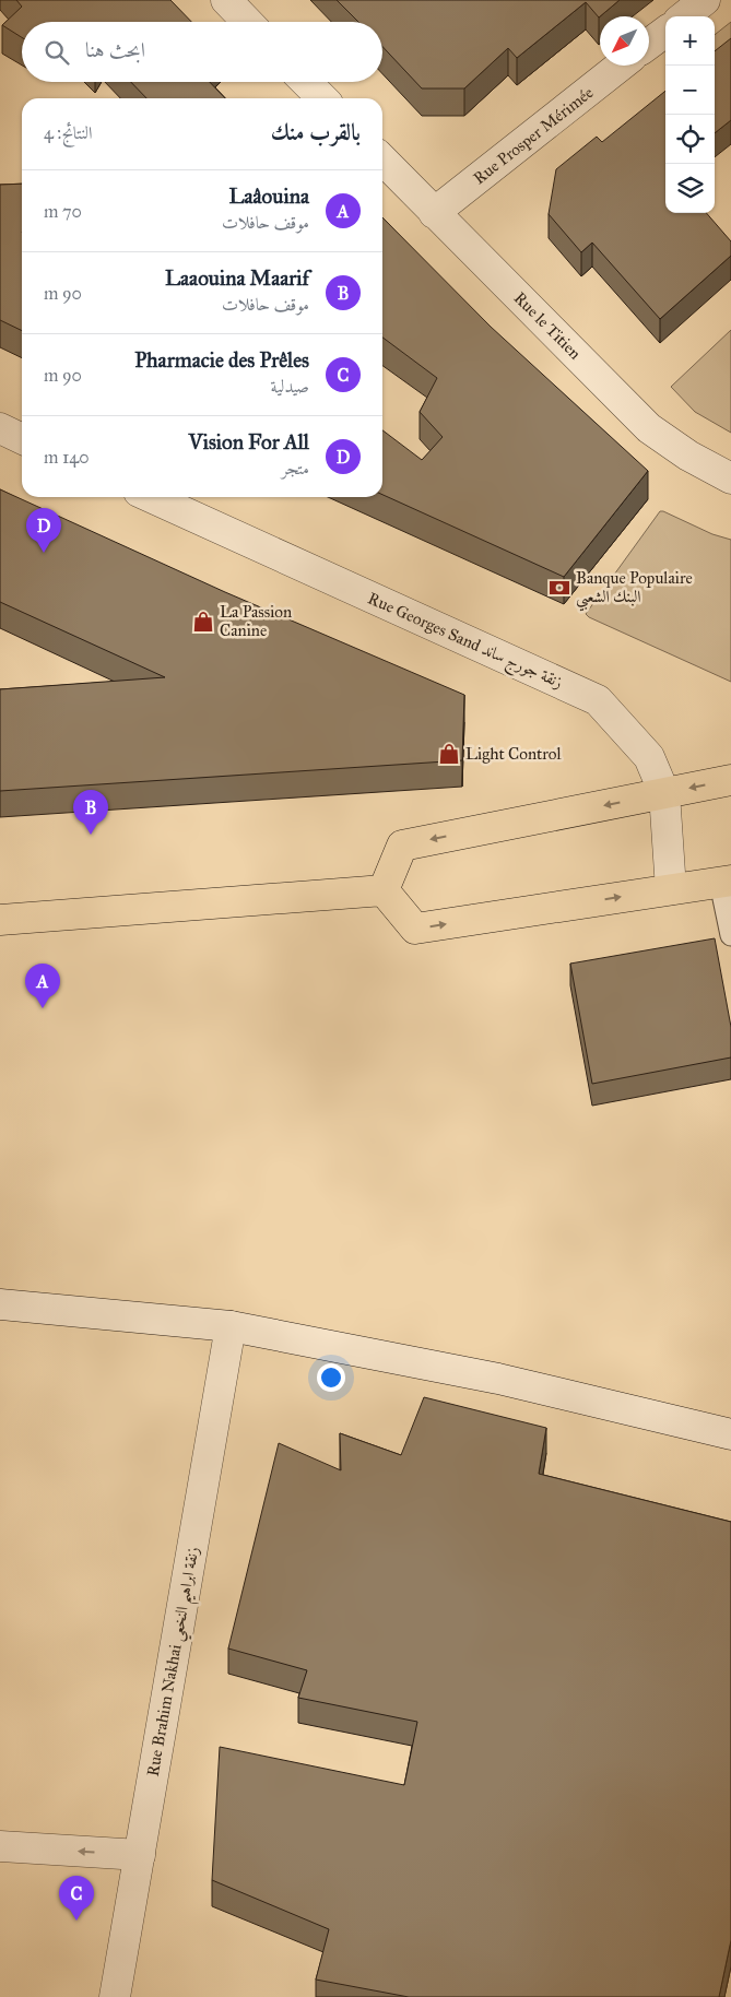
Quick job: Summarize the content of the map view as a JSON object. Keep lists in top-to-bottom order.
{
  "streets": {
    "street": [
      "Rue Prosper Mérimée",
      "Rue le Titien",
      "Rue Georges Sand زنقة جورج ساند",
      "Rue Brahim Nakhai زنقة ابراهيم النخعي"
    ]
  },
  "crossings": [
    ["Rue Prosper Mérimée", "Rue le Titien"]
  ],
  "places": {
    "bank": ["Banque Populaire البنك الشعبي"],
    "shop": ["La Passion Canine", "Light Control"]
  },
  "north": "bottom left",
  "page": {
    "map_buttons": ["+", "−"],
    "search": "ابحث هنا",
    "heading": ["بالقرب منك", "النتائج: 4"],
    "list": [
      {
        "mark": "A",
        "name": "Laâouina",
        "note": "موقف حافلات",
        "value": "70 m"
      },
      {
        "mark": "B",
        "name": "Laaouina Maarif",
        "note": "موقف حافلات",
        "value": "90 m"
      },
      {
        "mark": "C",
        "name": "Pharmacie des Prêles",
        "note": "صيدلية",
        "value": "90 m"
      },
      {
        "mark": "D",
        "name": "Vision For All",
        "note": "متجر",
        "value": "140 m"
      }
    ],
    "pins": [
      "D",
      "B",
      "A",
      "C"
    ]
  }
}
